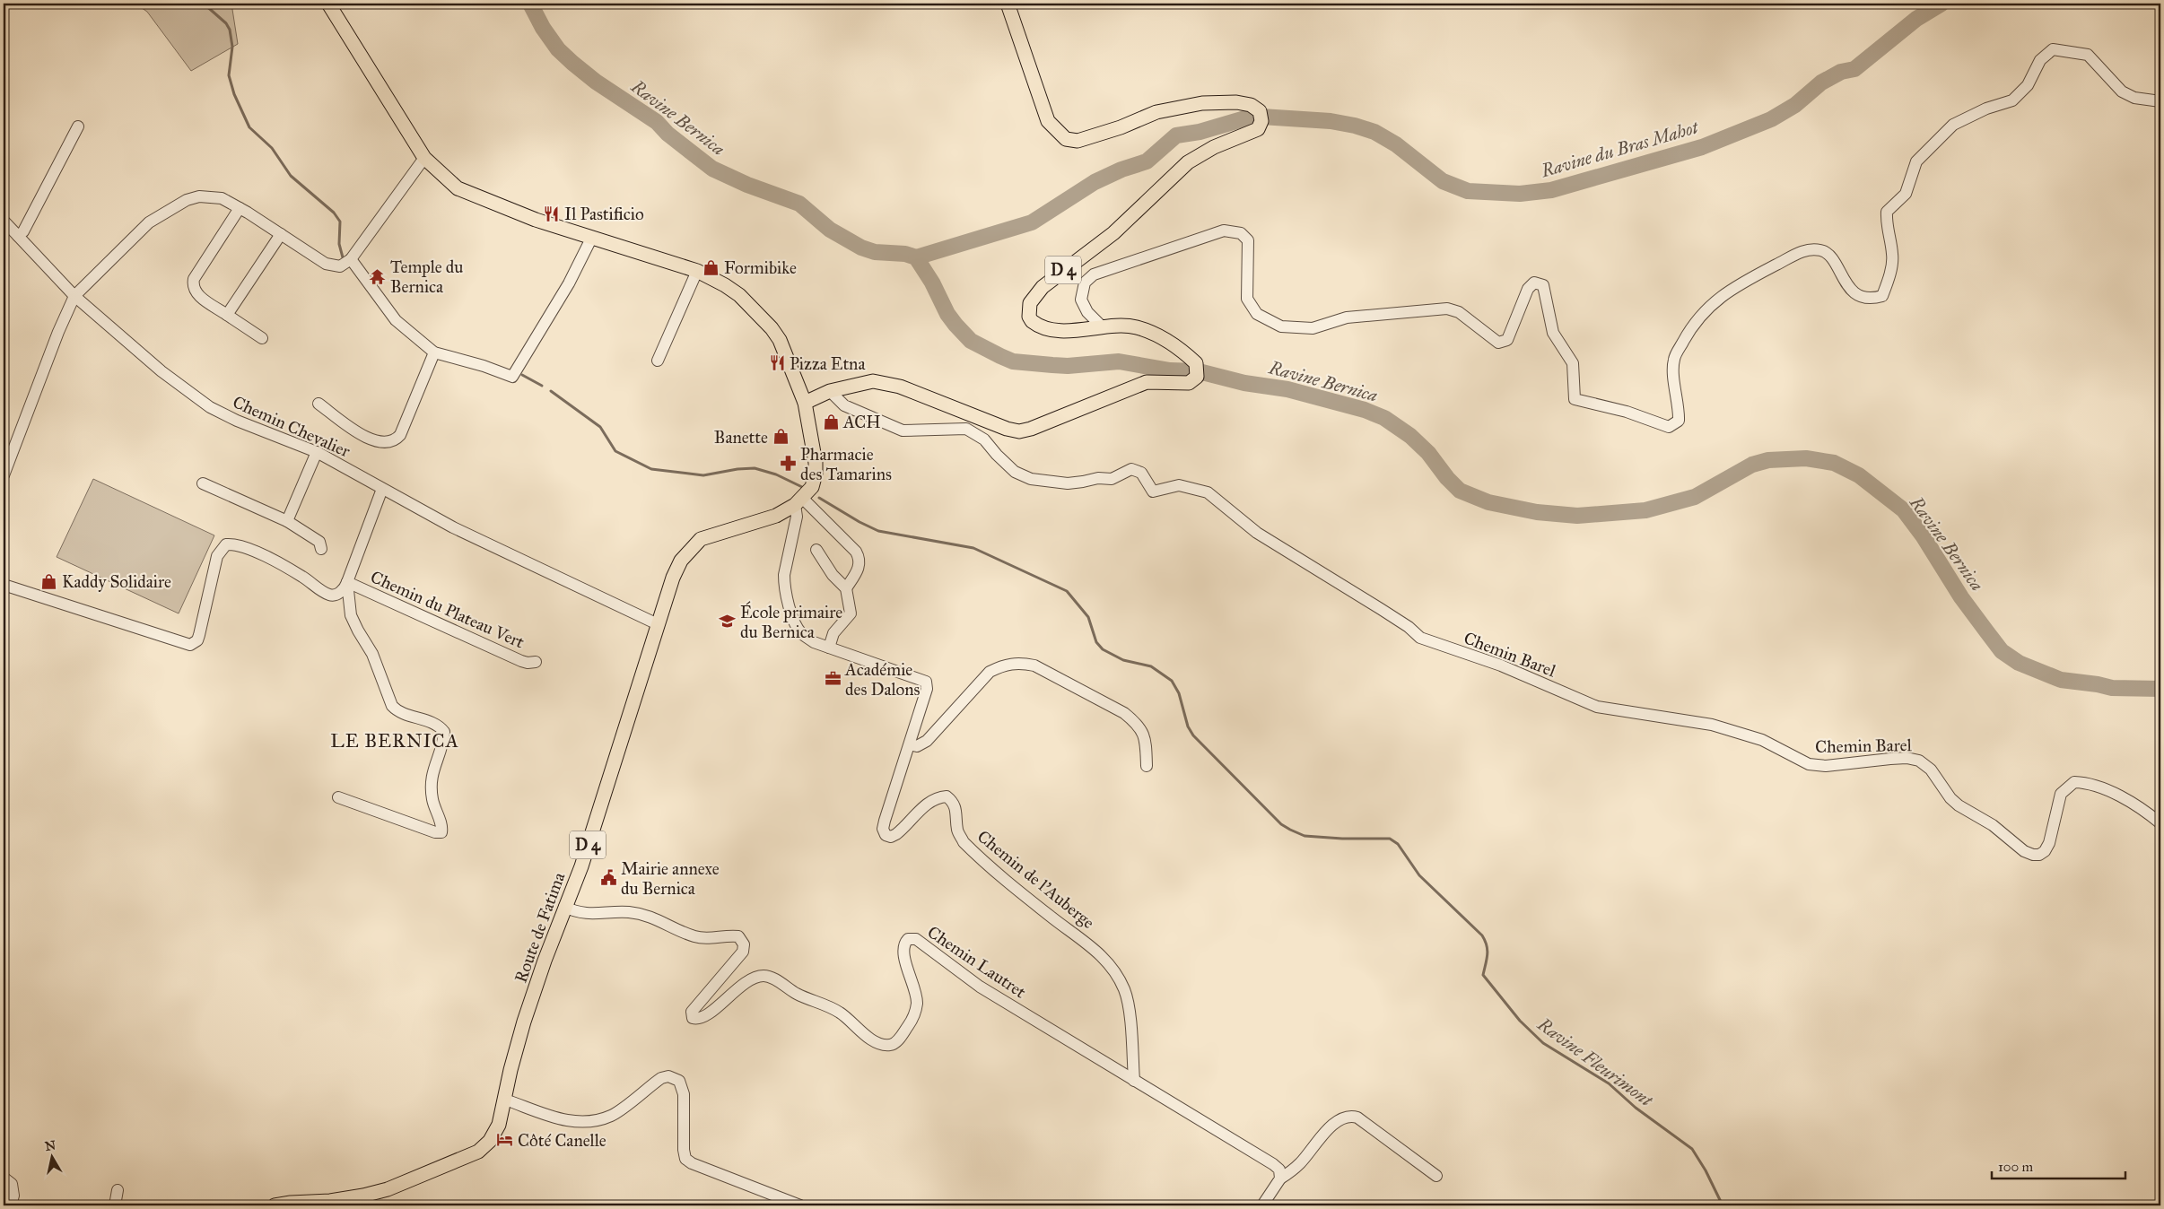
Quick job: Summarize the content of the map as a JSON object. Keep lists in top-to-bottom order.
{
  "streets": {
    "main road": ["D 4", "Route de Fatima"],
    "street": [
      "Chemin Chevalier",
      "Chemin du Plateau Vert",
      "Chemin Barel",
      "Chemin de l'Auberge",
      "Chemin Lautret"
    ]
  },
  "crossings": [
    ["D 4", "Chemin Barel"],
    ["D 4", "Route de Fatima"],
    ["Chemin Chevalier", "Chemin du Plateau Vert"],
    ["Chemin Chevalier", "Route de Fatima"],
    ["Chemin de l'Auberge", "Route de Fatima"],
    ["Chemin de l'Auberge", "Chemin Lautret"],
    ["Route de Fatima", "Chemin Lautret"]
  ],
  "districts": ["LE BERNICA"],
  "water": ["Ravine Bernica", "Ravine du Bras Mahot", "Ravine Fleurimont"],
  "places": {
    "restaurant": ["Il Pastificio", "Pizza Etna"],
    "shop": [
      "Formibike",
      "ACH",
      "Banette",
      "Kaddy Solidaire"
    ],
    "temple": ["Temple du Bernica"],
    "pharmacy": ["Pharmacie des Tamarins"],
    "school or university": ["École primaire du Bernica"],
    "office": ["Académie des Dalons"],
    "public building": ["Mairie annexe du Bernica"],
    "hotel": ["Côté Canelle"]
  },
  "scale_bar": "100 m",
  "north": "top"
}
